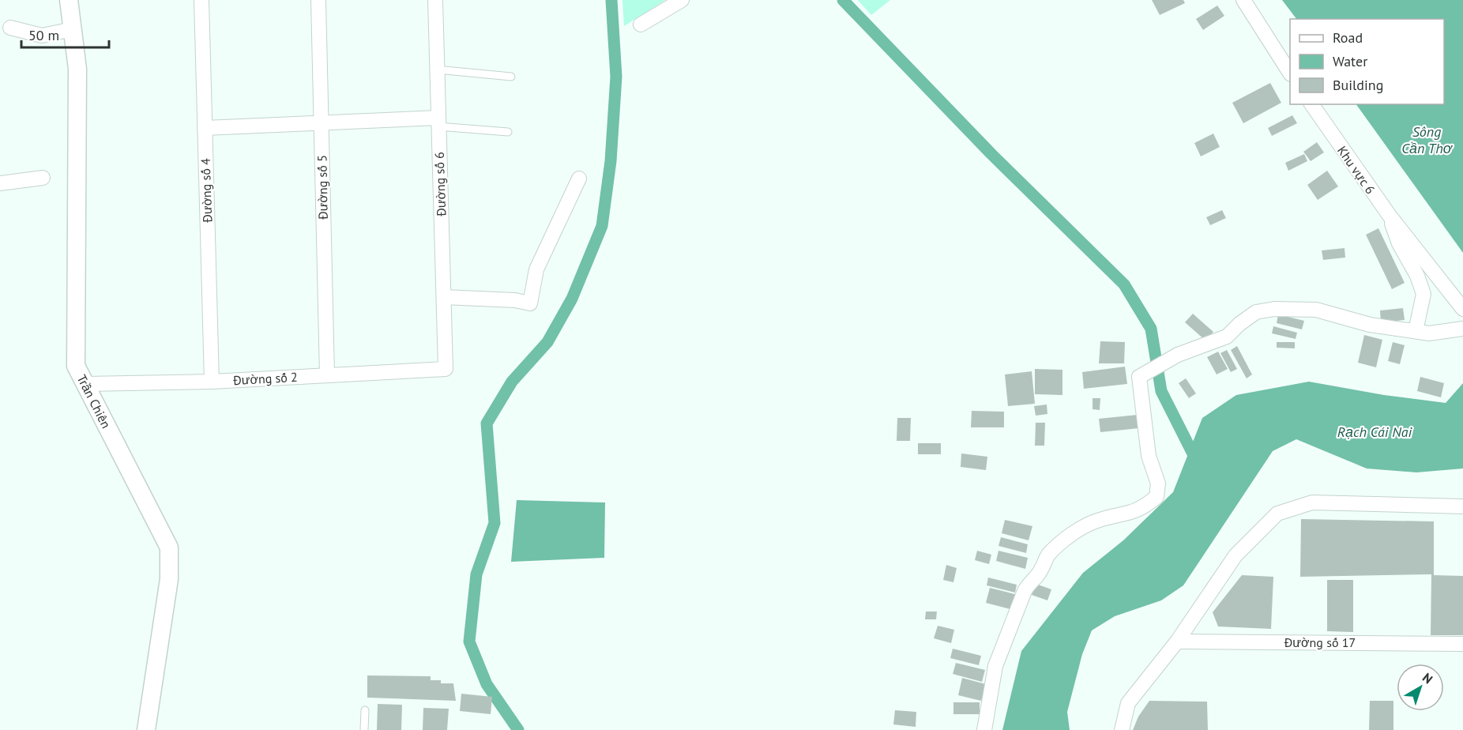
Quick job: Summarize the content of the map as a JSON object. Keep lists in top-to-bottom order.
{
  "streets": {
    "street": [
      "Khu vực 6",
      "Đường số 6",
      "Đường số 5",
      "Đường số 4",
      "Đường số 2",
      "Trần Chiên",
      "Đường số 17"
    ]
  },
  "crossings": [
    ["Đường số 6", "Đường số 2"],
    ["Đường số 5", "Đường số 2"],
    ["Đường số 4", "Đường số 2"],
    ["Đường số 2", "Trần Chiên"]
  ],
  "water": ["Sông Cần Thơ", "Rạch Cái Nai"],
  "legend": ["Road", "Water", "Building"],
  "scale_bar": "50 m",
  "north": "top right"
}
